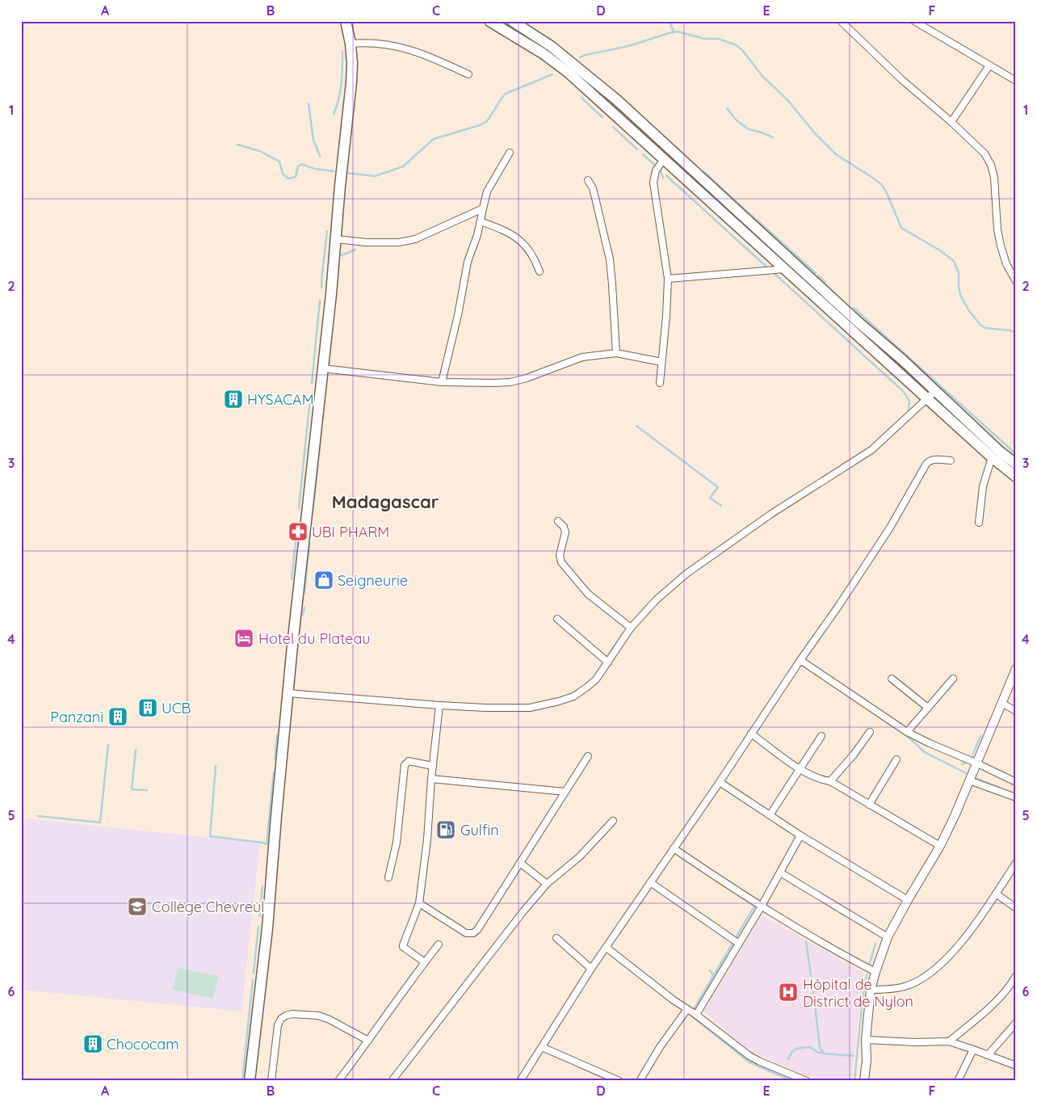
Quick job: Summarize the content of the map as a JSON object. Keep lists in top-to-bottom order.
{
  "districts": ["Madagascar"],
  "places": {
    "building": [
      "HYSACAM",
      "UCB",
      "Panzani",
      "Chococam"
    ],
    "pharmacy": ["UBI PHARM"],
    "shop": ["Seigneurie"],
    "hotel": ["Hotel du Plateau"],
    "fuel station": ["Gulfin"],
    "school or university": ["Collège Chevreul"],
    "hospital": ["Hôpital de District de Nylon"]
  },
  "grid": {
    "columns": [
      "A",
      "B",
      "C",
      "D",
      "E",
      "F"
    ],
    "rows": [
      "1",
      "2",
      "3",
      "4",
      "5",
      "6"
    ]
  }
}
